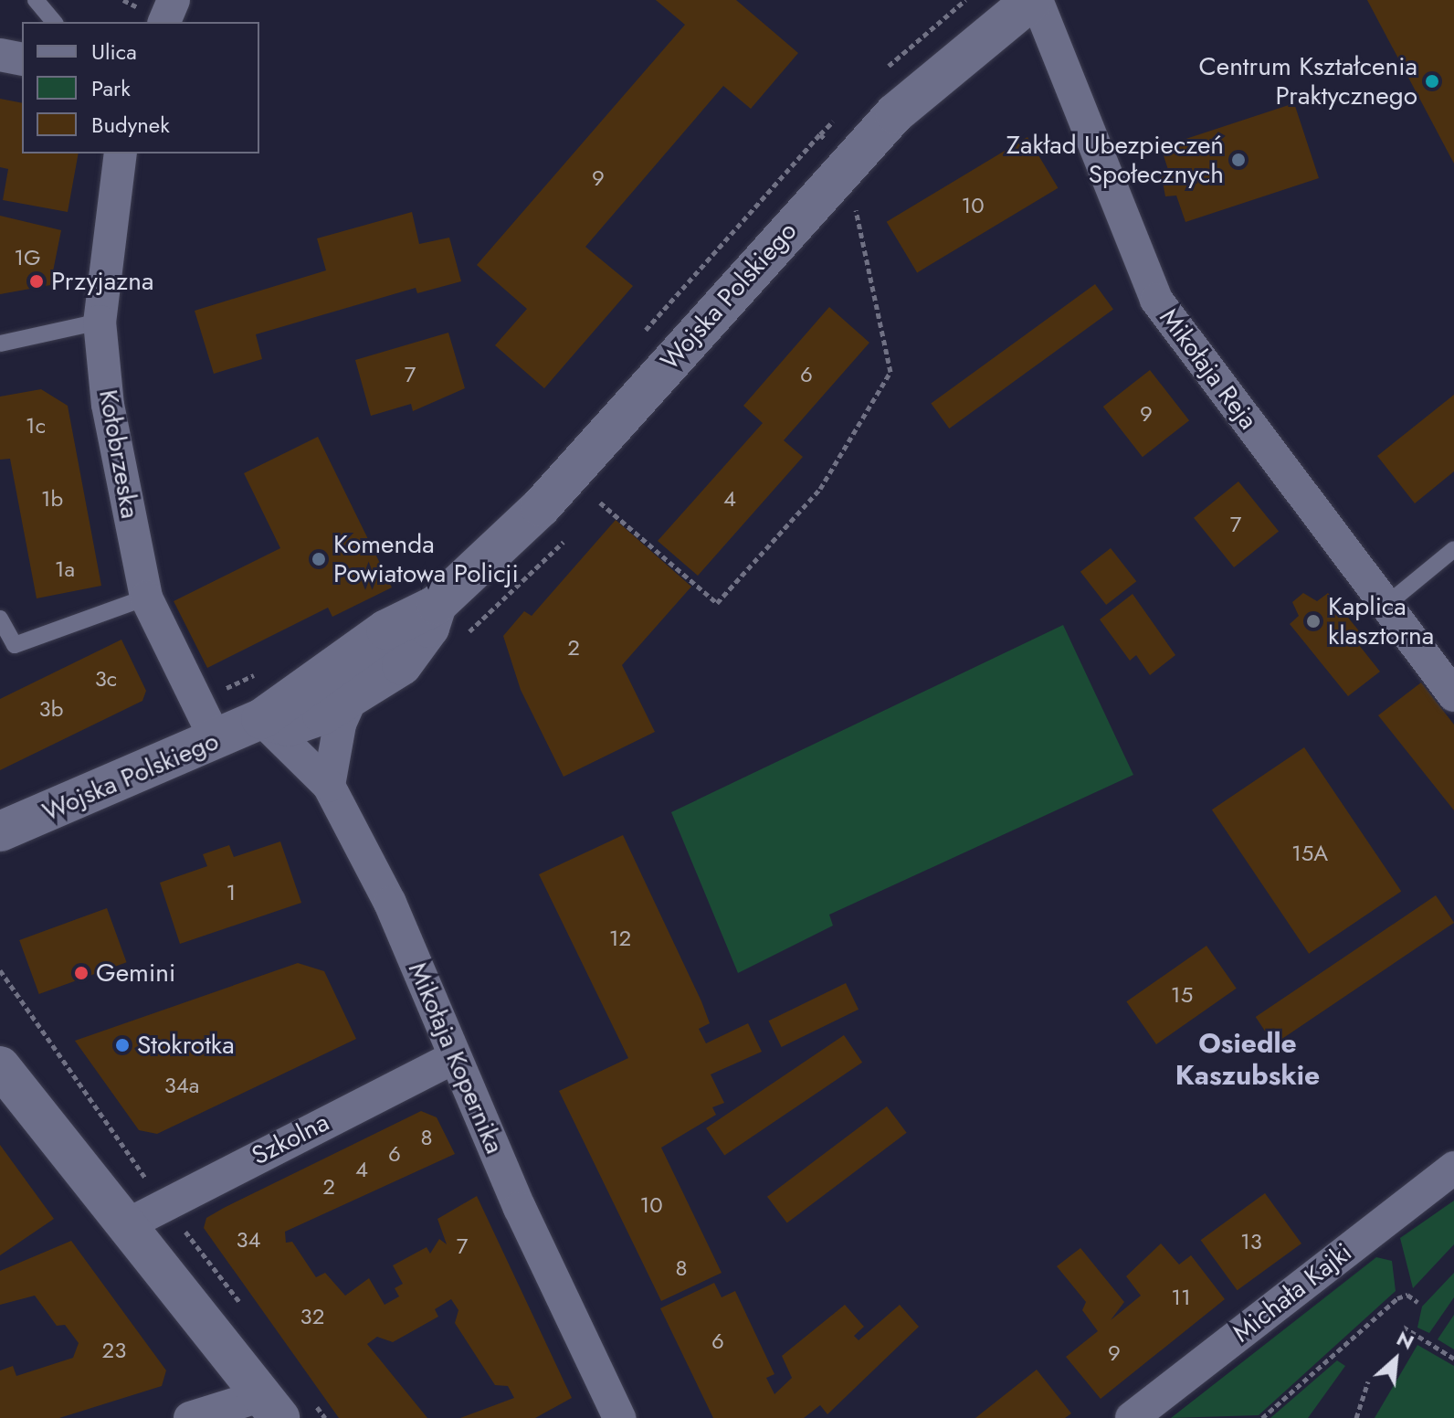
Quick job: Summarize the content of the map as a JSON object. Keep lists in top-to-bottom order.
{
  "streets": {
    "street": [
      "Wojska Polskiego",
      "Mikołaja Reja",
      "Kołobrzeska",
      "Mikołaja Kopernika",
      "Szkolna",
      "Michała Kajki"
    ]
  },
  "crossings": [
    ["Wojska Polskiego", "Mikołaja Reja"],
    ["Wojska Polskiego", "Kołobrzeska"],
    ["Wojska Polskiego", "Mikołaja Kopernika"],
    ["Mikołaja Kopernika", "Szkolna"]
  ],
  "districts": ["Osiedle Kaszubskie"],
  "places": [
    "Centrum Kształcenia Praktycznego",
    "Zakład Ubezpieczeń Społecznych",
    "Przyjazna",
    "Komenda Powiatowa Policji",
    "Kaplica klasztorna",
    "Gemini",
    "Stokrotka"
  ],
  "house_numbers": [
    "9",
    "10",
    "1G",
    "7",
    "6",
    "9",
    "1c",
    "1b",
    "4",
    "7",
    "1a",
    "2",
    "3c",
    "3b",
    "15A",
    "1",
    "12",
    "15",
    "34a",
    "8",
    "6",
    "4",
    "2",
    "10",
    "34",
    "13",
    "7",
    "8",
    "11",
    "32",
    "6",
    "23",
    "9"
  ],
  "legend": ["Ulica", "Park", "Budynek"],
  "north": "top right"
}
